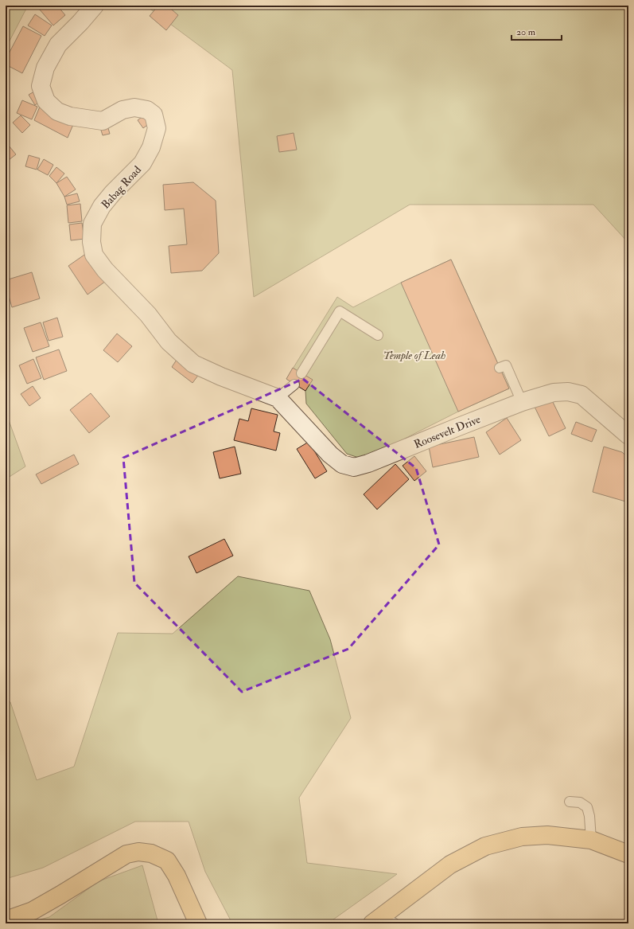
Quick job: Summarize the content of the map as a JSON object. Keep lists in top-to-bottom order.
{
  "streets": {
    "street": ["Babag Road", "Roosevelt Drive"]
  },
  "crossings": [
    ["Babag Road", "Roosevelt Drive"]
  ],
  "parks": ["Temple of Leah"],
  "scale_bar": "20 m"
}
